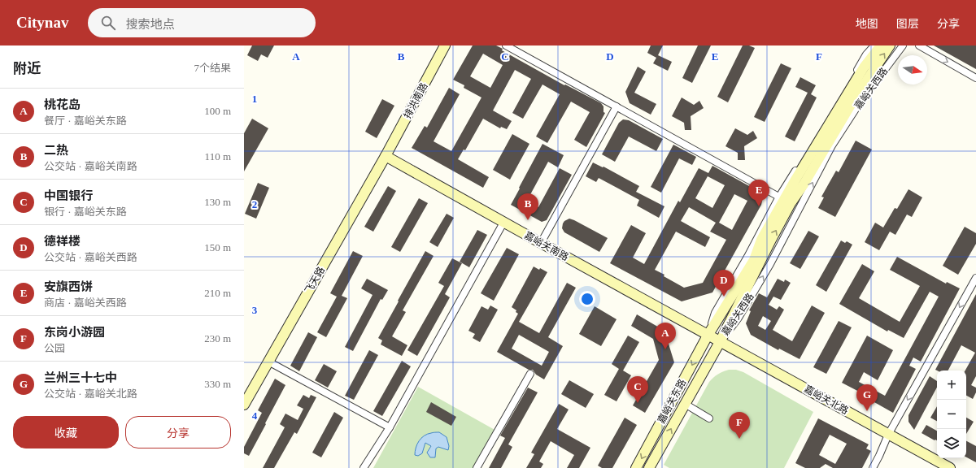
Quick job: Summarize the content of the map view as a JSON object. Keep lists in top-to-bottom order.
{
  "streets": {
    "main road": [
      "嘉峪关西路",
      "排洪南路",
      "嘉峪关南路",
      "飞天路",
      "嘉峪关北路",
      "嘉峪关东路"
    ]
  },
  "crossings": [
    ["嘉峪关西路", "嘉峪关南路"],
    ["嘉峪关西路", "嘉峪关北路"],
    ["嘉峪关西路", "嘉峪关东路"],
    ["排洪南路", "嘉峪关南路"],
    ["排洪南路", "飞天路"],
    ["嘉峪关南路", "飞天路"],
    ["嘉峪关南路", "嘉峪关北路"],
    ["嘉峪关南路", "嘉峪关东路"],
    ["嘉峪关北路", "嘉峪关东路"]
  ],
  "north": "right",
  "page": {
    "header": "Citynav",
    "search": "搜索地点",
    "nav": ["地图", "图层", "分享"],
    "heading": ["附近", "7个结果"],
    "list": [
      {
        "mark": "A",
        "name": "桃花岛",
        "note": "餐厅 · 嘉峪关东路",
        "value": "100 m"
      },
      {
        "mark": "B",
        "name": "二热",
        "note": "公交站 · 嘉峪关南路",
        "value": "110 m"
      },
      {
        "mark": "C",
        "name": "中国银行",
        "note": "银行 · 嘉峪关东路",
        "value": "130 m"
      },
      {
        "mark": "D",
        "name": "德祥楼",
        "note": "公交站 · 嘉峪关西路",
        "value": "150 m"
      },
      {
        "mark": "E",
        "name": "安旗西饼",
        "note": "商店 · 嘉峪关西路",
        "value": "210 m"
      },
      {
        "mark": "F",
        "name": "东岗小游园",
        "note": "公园",
        "value": "230 m"
      },
      {
        "mark": "G",
        "name": "兰州三十七中",
        "note": "公交站 · 嘉峪关北路",
        "value": "330 m"
      }
    ],
    "pins": [
      "E",
      "B",
      "D",
      "A",
      "C",
      "G",
      "F"
    ],
    "map_buttons": ["+", "−"],
    "buttons": ["收藏", "分享"]
  },
  "grid": {
    "columns": [
      "A",
      "B",
      "C",
      "D",
      "E",
      "F"
    ],
    "rows": [
      "1",
      "2",
      "3",
      "4"
    ]
  }
}
